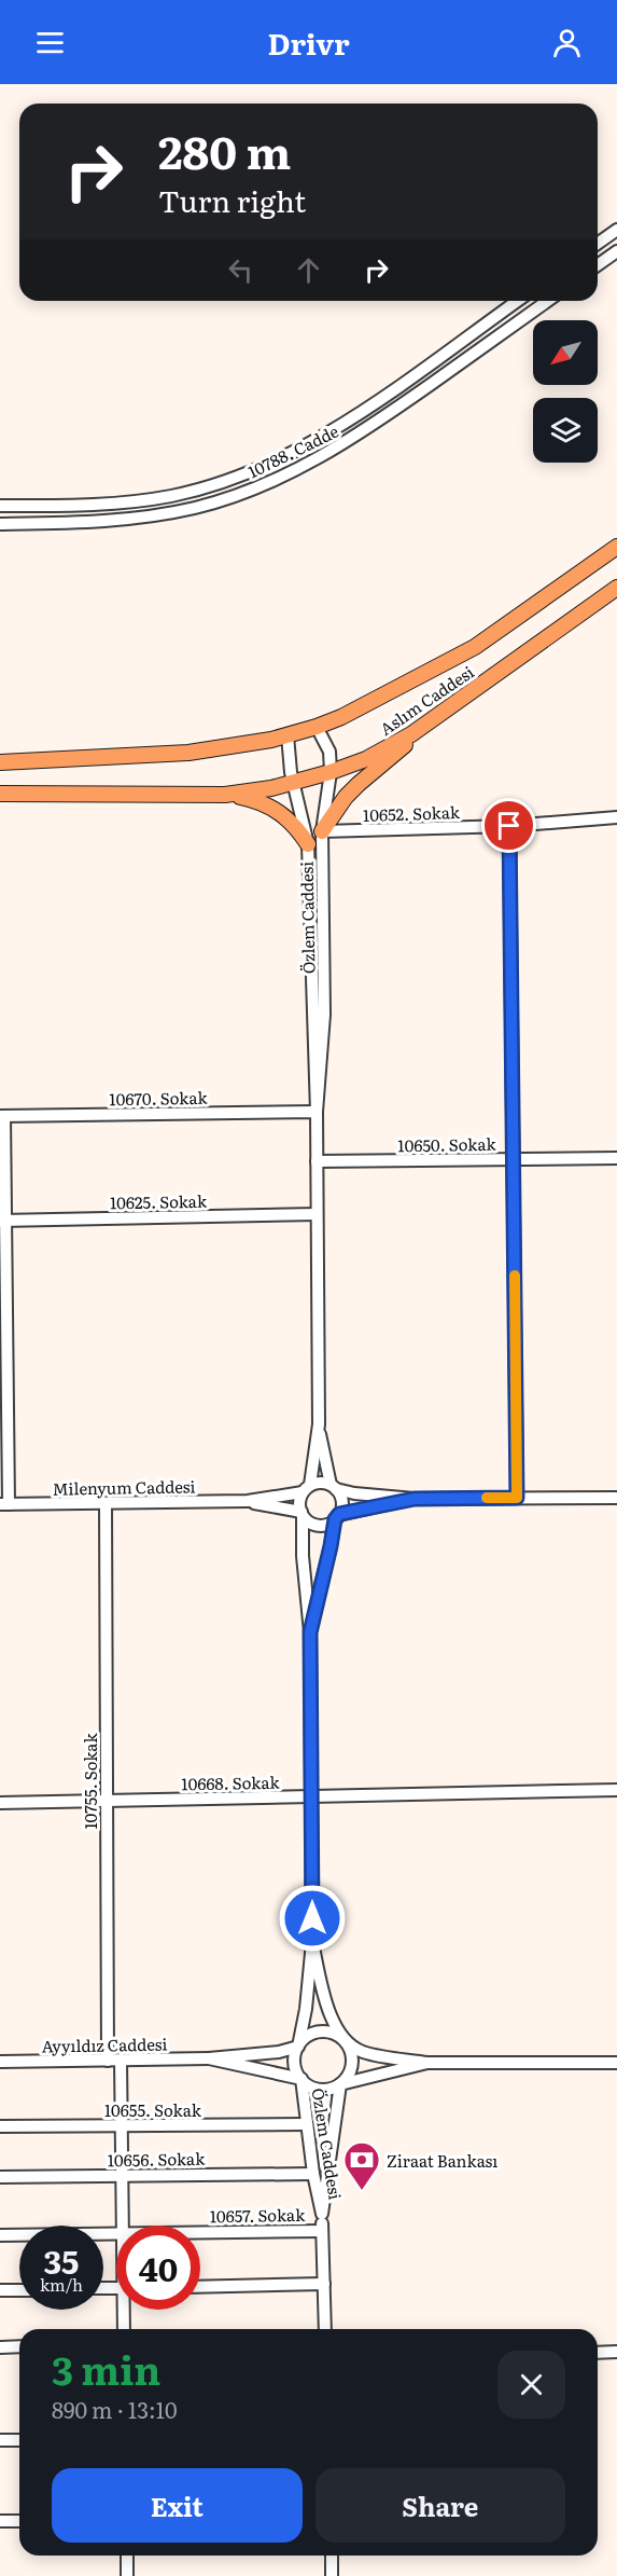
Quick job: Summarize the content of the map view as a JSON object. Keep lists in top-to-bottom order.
{
  "streets": {
    "main road": ["Aslım Caddesi"],
    "street": [
      "10788. Cadde",
      "10652. Sokak",
      "Özlem Caddesi",
      "10670. Sokak",
      "10650. Sokak",
      "10625. Sokak",
      "Milenyum Caddesi",
      "10755. Sokak",
      "10668. Sokak",
      "Ayyıldız Caddesi",
      "10655. Sokak",
      "10656. Sokak",
      "10657. Sokak"
    ]
  },
  "crossings": [
    ["Aslım Caddesi", "Özlem Caddesi"],
    ["10652. Sokak", "Özlem Caddesi"],
    ["Özlem Caddesi", "10670. Sokak"],
    ["Özlem Caddesi", "10650. Sokak"],
    ["Özlem Caddesi", "10625. Sokak"],
    ["Özlem Caddesi", "Ayyıldız Caddesi"],
    ["Özlem Caddesi", "10655. Sokak"],
    ["Özlem Caddesi", "10656. Sokak"],
    ["Özlem Caddesi", "10657. Sokak"],
    ["Milenyum Caddesi", "10755. Sokak"],
    ["10755. Sokak", "10668. Sokak"],
    ["10755. Sokak", "Ayyıldız Caddesi"]
  ],
  "places": {
    "bank": ["Ziraat Bankası"]
  },
  "north": "bottom left",
  "page": {
    "header": "Drivr",
    "turn": ["280 m", "Turn right"],
    "speed": "35 km/h",
    "limit": "40",
    "heading": ["3 min", "890 m · 13:10"],
    "buttons": ["Exit", "Share"]
  }
}
